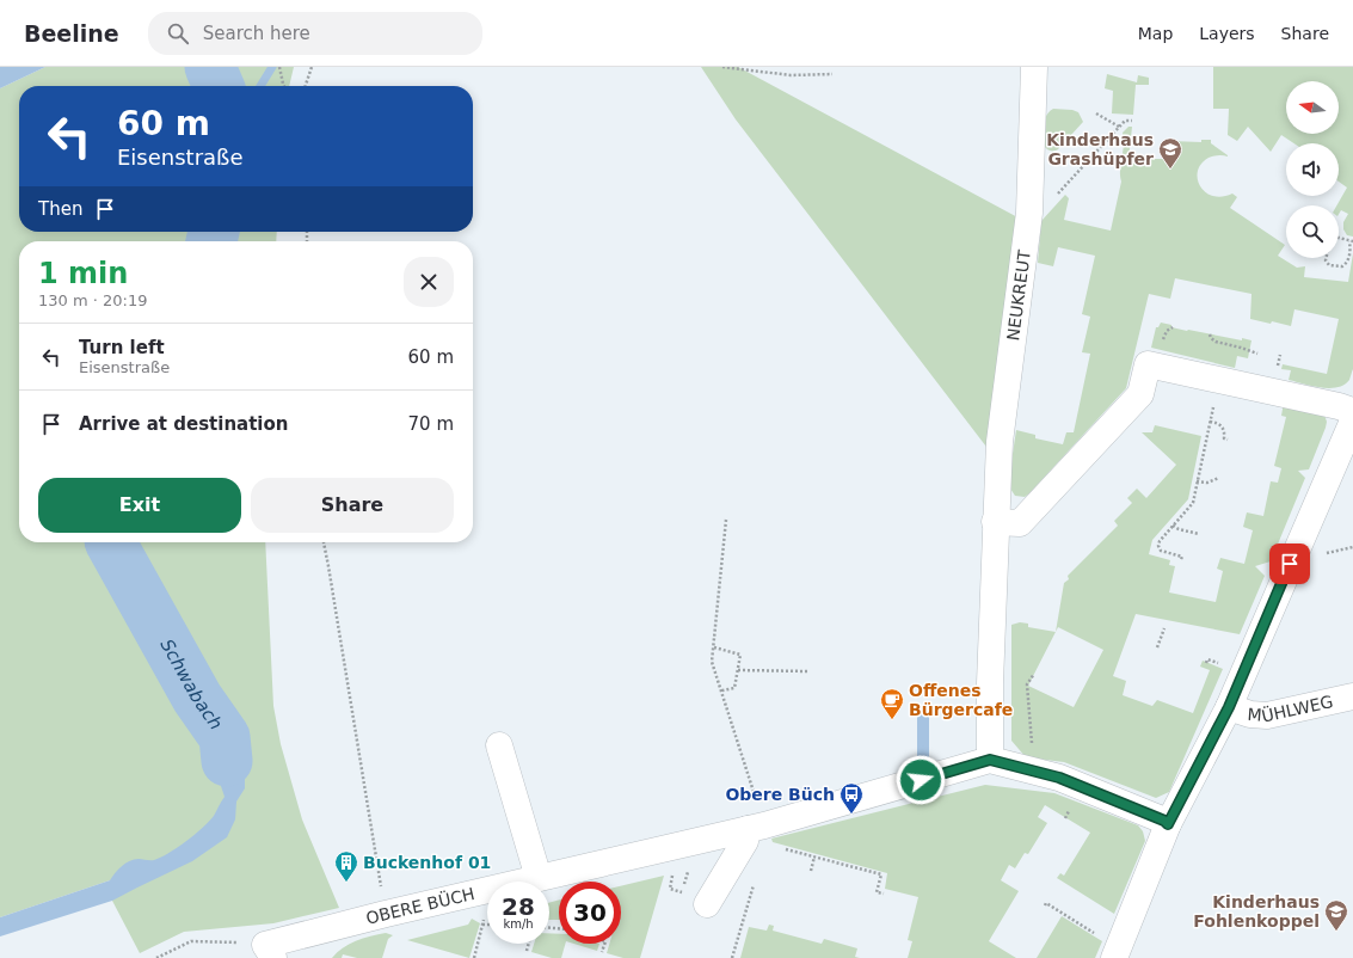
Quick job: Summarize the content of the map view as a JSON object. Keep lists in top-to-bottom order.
{
  "streets": {
    "street": ["NEUKREUT", "MÜHLWEG", "OBERE BÜCH"]
  },
  "crossings": [
    ["NEUKREUT", "OBERE BÜCH"]
  ],
  "water": ["Schwabach"],
  "places": {
    "school or university": ["Kinderhaus Grashüpfer", "Kinderhaus Fohlenkoppel"],
    "cafe": ["Offenes Bürgercafe"],
    "bus stop": ["Obere Büch"],
    "building": ["Buckenhof 01"]
  },
  "north": "left",
  "page": {
    "header": "Beeline",
    "search": "Search here",
    "nav": ["Map", "Layers", "Share"],
    "turn": ["60 m", "Eisenstraße"],
    "then": "Then",
    "heading": ["1 min", "130 m · 20:19"],
    "list": [
      {
        "name": "Turn left",
        "note": "Eisenstraße",
        "value": "60 m"
      },
      {
        "name": "Arrive at destination",
        "value": "70 m"
      }
    ],
    "buttons": ["Exit", "Share"],
    "speed": "28 km/h",
    "limit": "30"
  }
}
